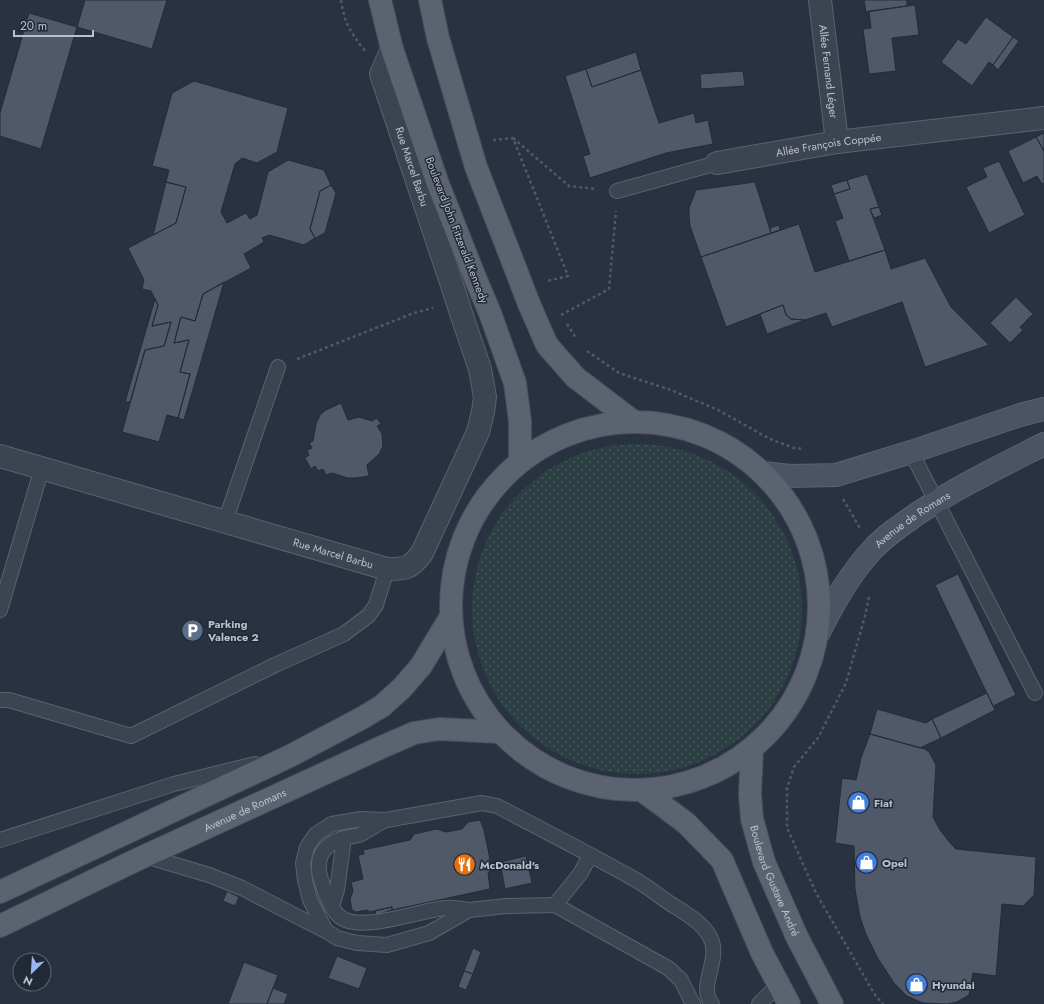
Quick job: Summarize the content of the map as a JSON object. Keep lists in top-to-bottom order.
{
  "streets": {
    "main road": ["Boulevard John Fitzerald Kennedy", "Avenue de Romans", "Boulevard Gustave André"],
    "street": ["Allée Fernand Léger", "Allée François Coppée", "Rue Marcel Barbu"]
  },
  "crossings": [
    ["Allée Fernand Léger", "Allée François Coppée"]
  ],
  "places": {
    "parking": ["Parking Valence 2"],
    "shop": ["Fiat", "Opel", "Hyundai"],
    "restaurant": ["McDonald's"]
  },
  "scale_bar": "20 m",
  "north": "bottom left"
}
